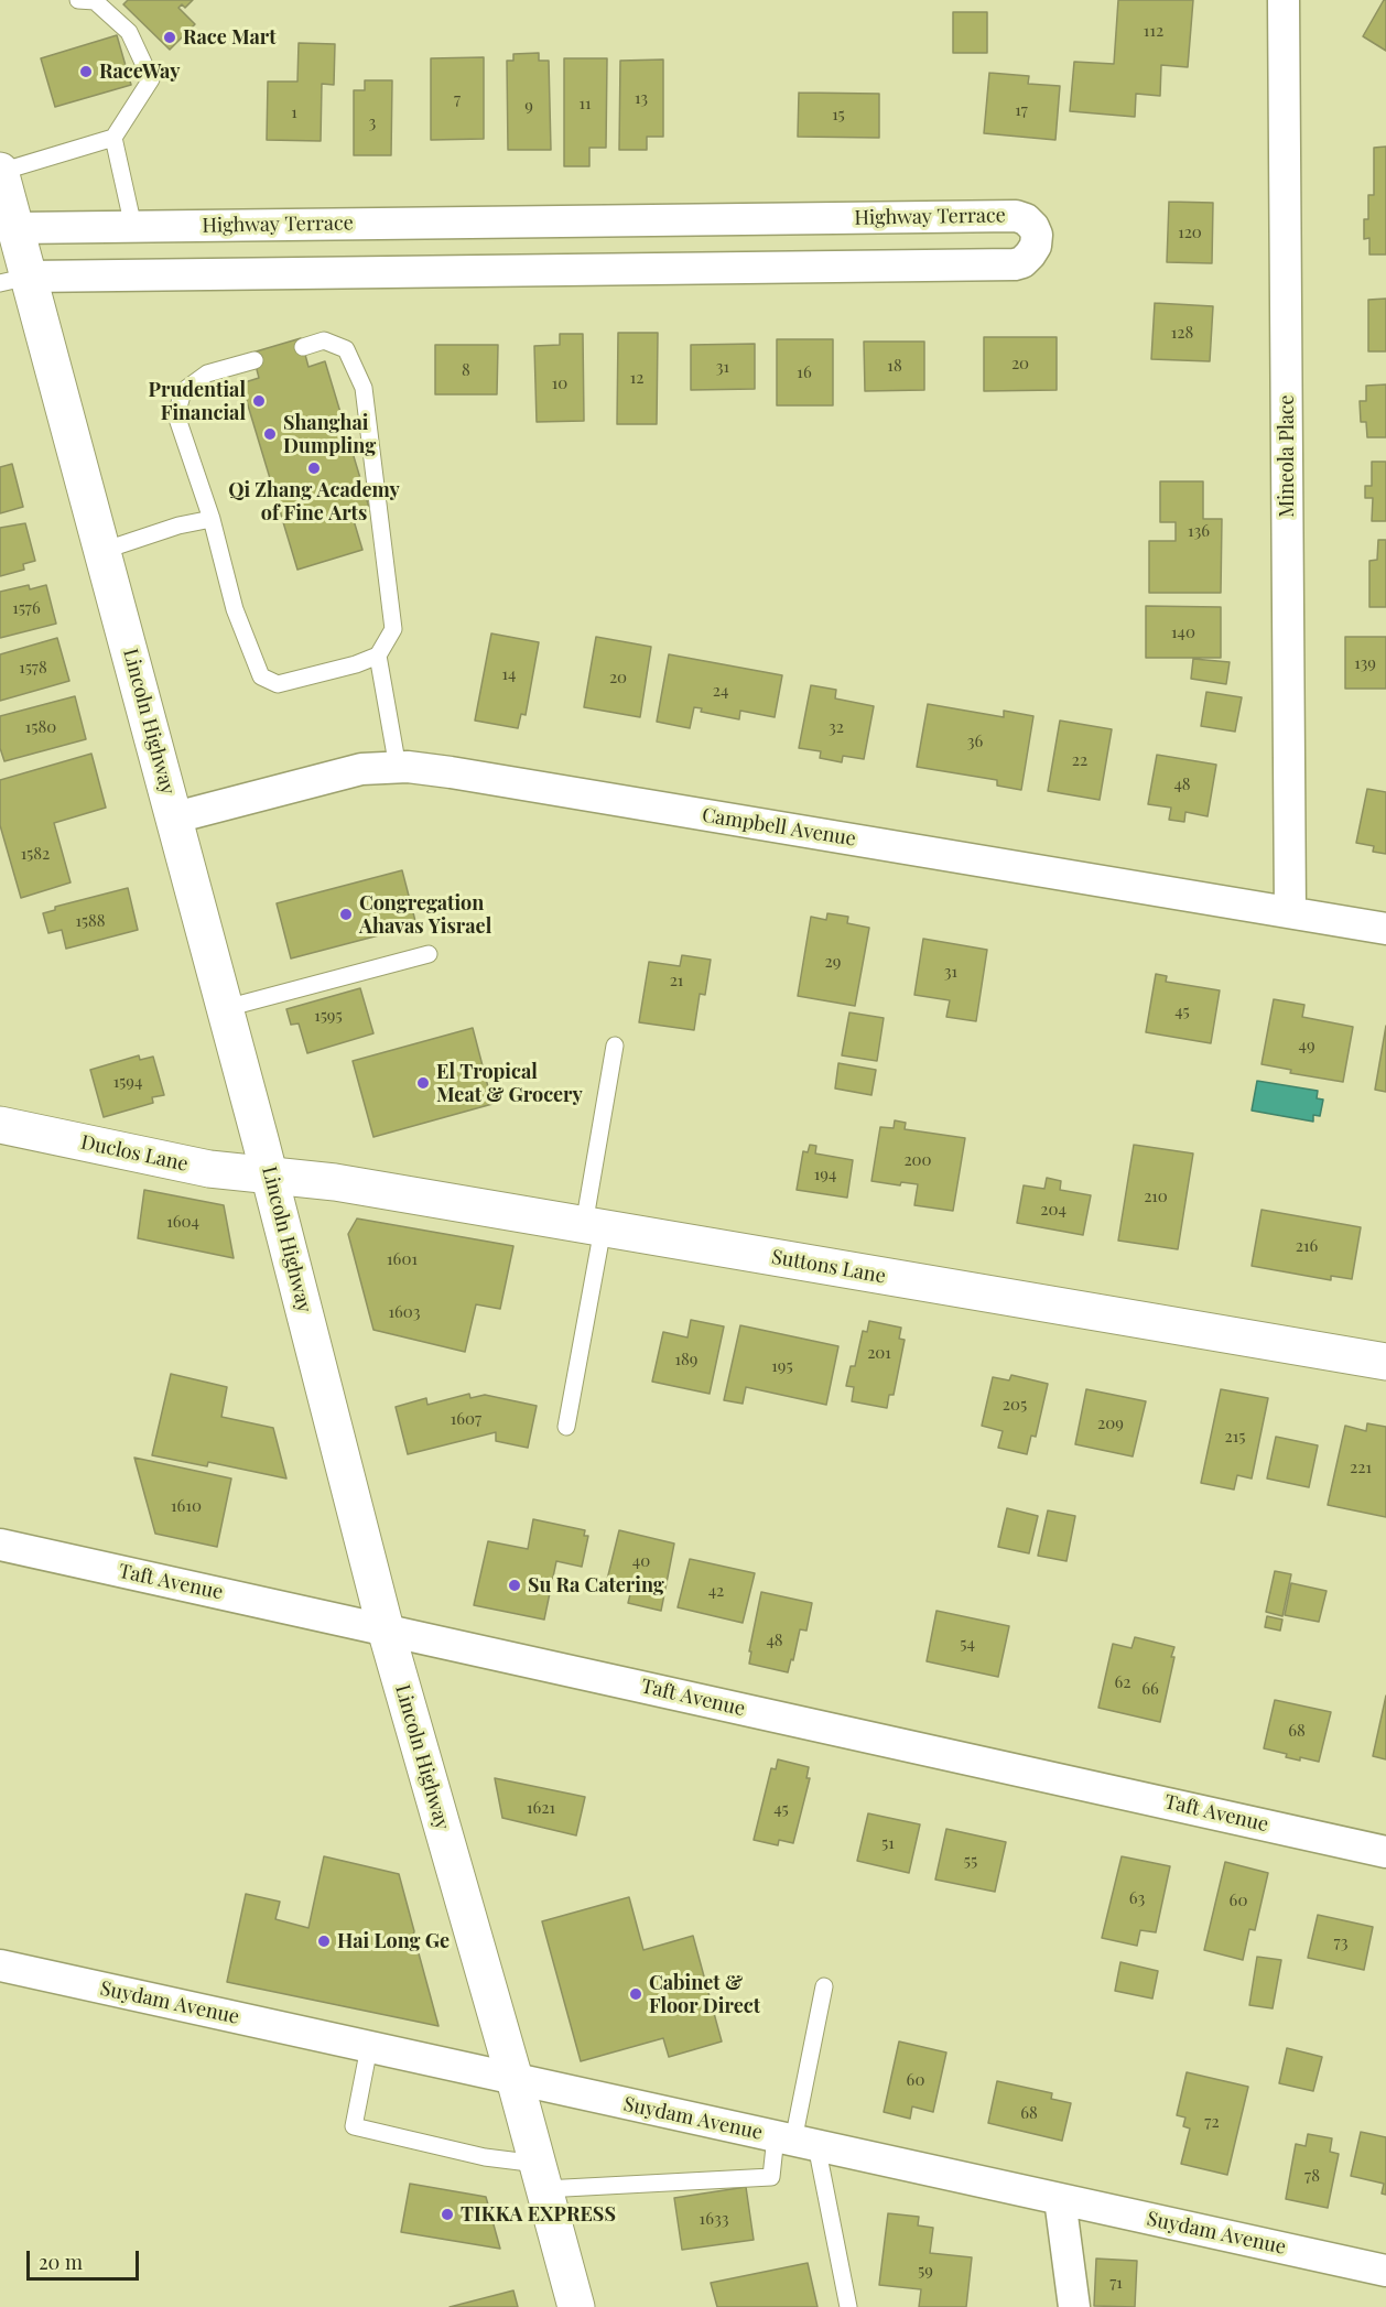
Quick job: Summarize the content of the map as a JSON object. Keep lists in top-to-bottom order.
{
  "streets": {
    "main road": ["Lincoln Highway", "Duclos Lane", "Suttons Lane"],
    "street": [
      "Highway Terrace",
      "Mineola Place",
      "Campbell Avenue",
      "Taft Avenue",
      "Suydam Avenue"
    ]
  },
  "crossings": [
    ["Highway Terrace", "Lincoln Highway"],
    ["Mineola Place", "Campbell Avenue"],
    ["Lincoln Highway", "Campbell Avenue"],
    ["Lincoln Highway", "Duclos Lane"],
    ["Lincoln Highway", "Suttons Lane"],
    ["Lincoln Highway", "Taft Avenue"],
    ["Lincoln Highway", "Suydam Avenue"],
    ["Duclos Lane", "Suttons Lane"]
  ],
  "places": [
    "Race Mart",
    "RaceWay",
    "Prudential Financial",
    "Shanghai Dumpling",
    "Qi Zhang Academy of Fine Arts",
    "Congregation Ahavas Yisrael",
    "El Tropical Meat & Grocery",
    "Su Ra Catering",
    "Hai Long Ge",
    "Cabinet & Floor Direct",
    "TIKKA EXPRESS"
  ],
  "house_numbers": [
    "112",
    "13",
    "7",
    "11",
    "9",
    "17",
    "1",
    "15",
    "3",
    "120",
    "128",
    "20",
    "18",
    "31",
    "8",
    "16",
    "12",
    "10",
    "136",
    "1576",
    "140",
    "139",
    "1578",
    "14",
    "20",
    "24",
    "1580",
    "32",
    "36",
    "22",
    "48",
    "1582",
    "1588",
    "29",
    "31",
    "21",
    "45",
    "1595",
    "49",
    "1594",
    "200",
    "194",
    "210",
    "204",
    "1604",
    "216",
    "1601",
    "1603",
    "201",
    "189",
    "195",
    "205",
    "1607",
    "209",
    "215",
    "221",
    "1610",
    "40",
    "42",
    "48",
    "54",
    "62",
    "66",
    "68",
    "1621",
    "45",
    "51",
    "55",
    "63",
    "60",
    "73",
    "60",
    "68",
    "72",
    "78",
    "1633",
    "59",
    "71"
  ],
  "scale_bar": "20 m"
}
